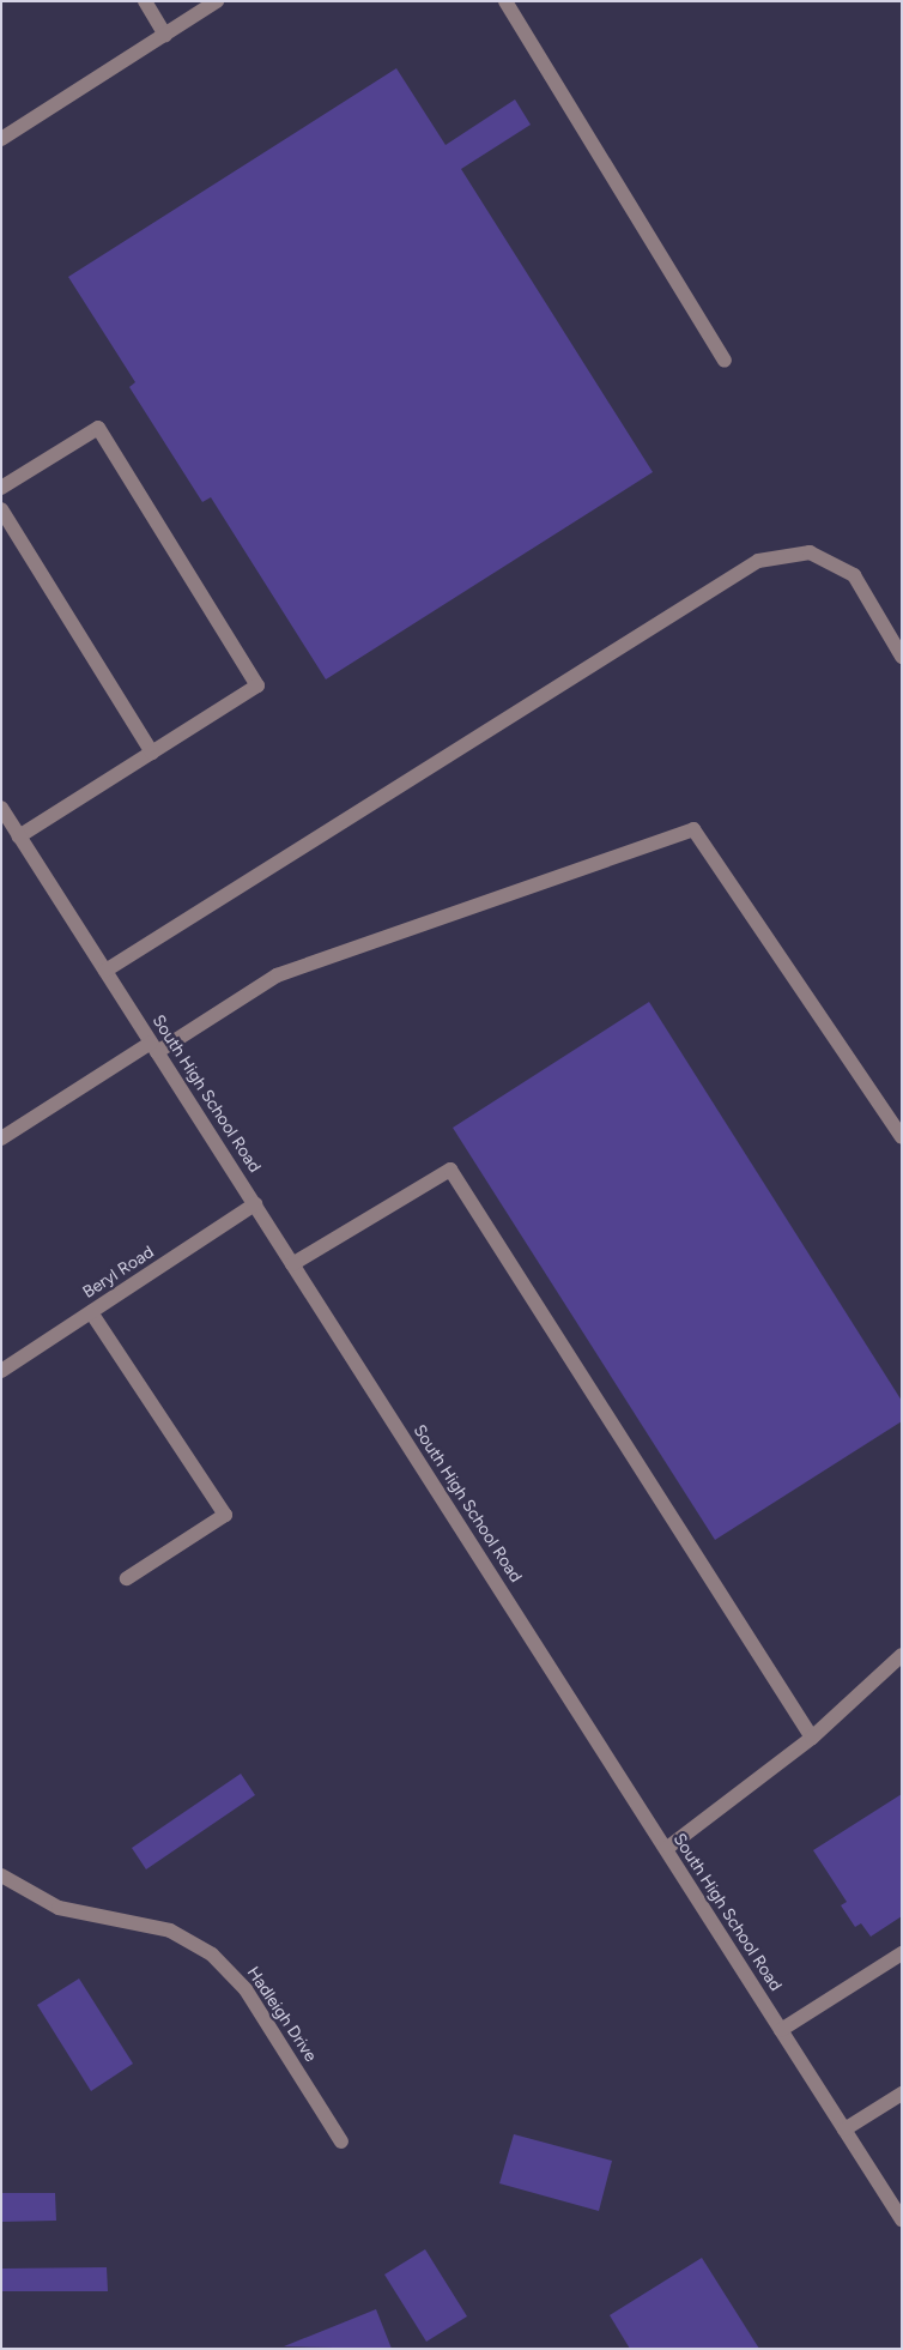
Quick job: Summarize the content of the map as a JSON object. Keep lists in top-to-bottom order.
{
  "streets": {
    "street": ["South High School Road", "Beryl Road", "Hadleigh Drive"]
  },
  "crossings": [
    ["South High School Road", "Beryl Road"]
  ]
}
